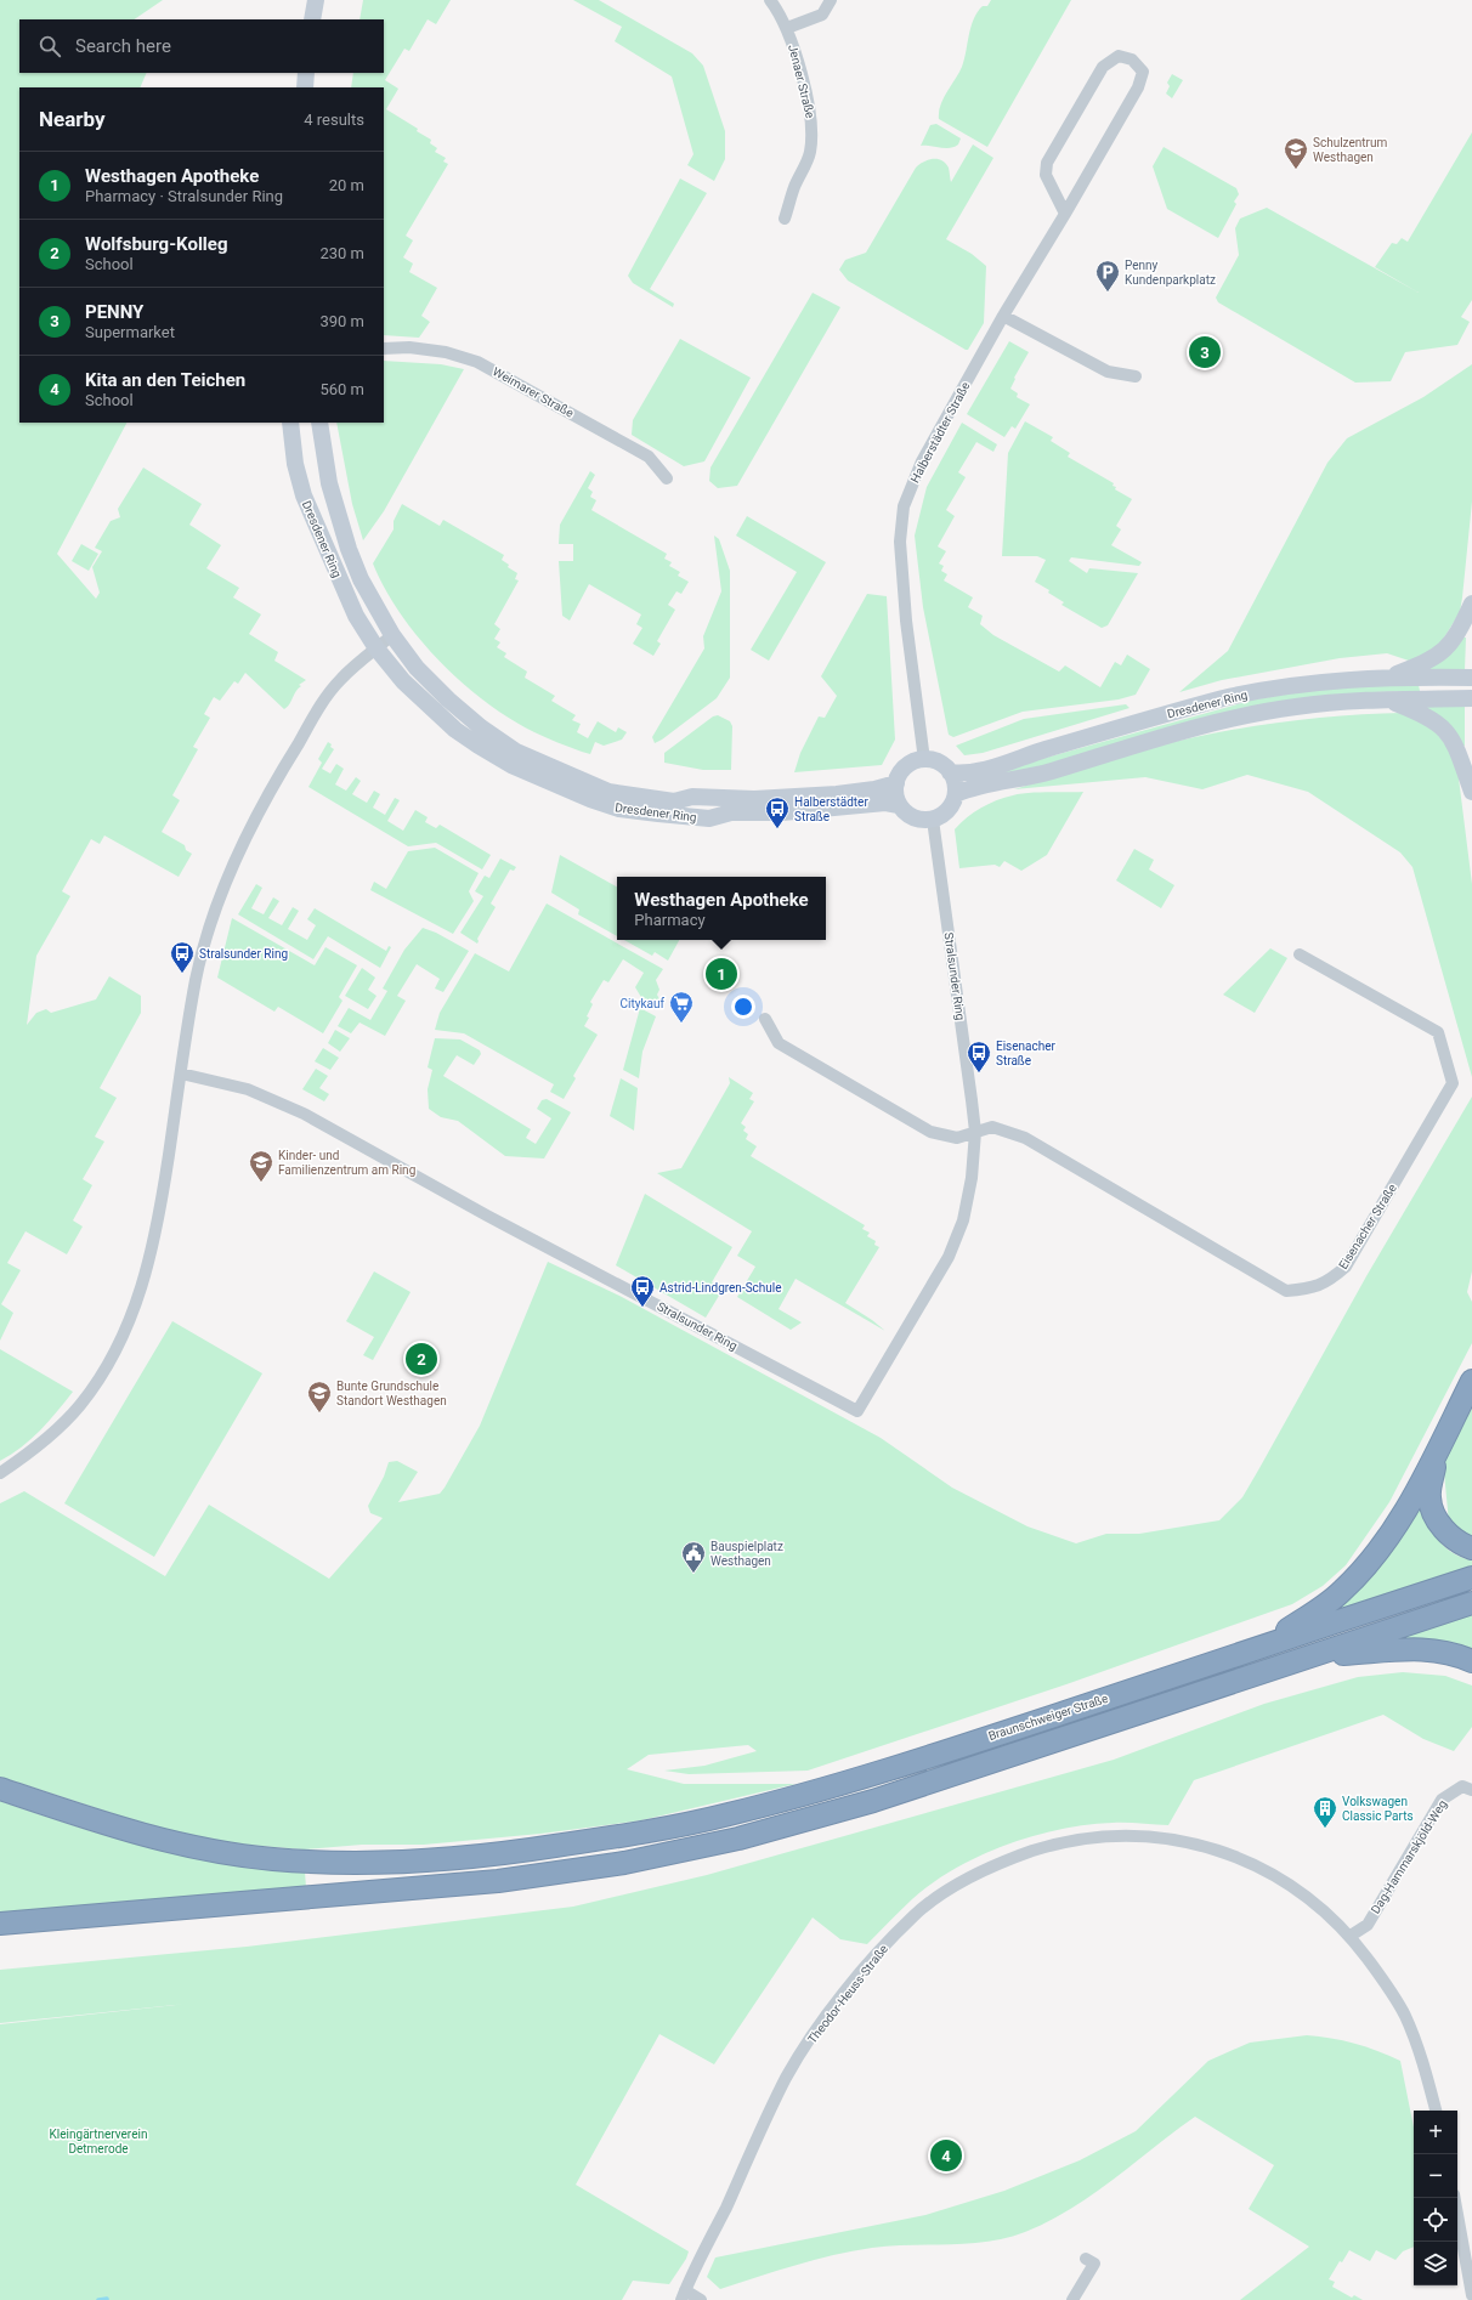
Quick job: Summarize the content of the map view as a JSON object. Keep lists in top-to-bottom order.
{
  "streets": {
    "highway": ["Braunschweiger Straße"],
    "street": [
      "Jenaer Straße",
      "Weimarer Straße",
      "Halberstädter Straße",
      "Dresdener Ring",
      "Stralsunder Ring",
      "Eisenacher Straße",
      "Dag-Hammarskjöld-Weg",
      "Theodor-Heuss-Straße"
    ]
  },
  "crossings": [
    ["Halberstädter Straße", "Dresdener Ring"],
    ["Halberstädter Straße", "Stralsunder Ring"],
    ["Dresdener Ring", "Stralsunder Ring"],
    ["Stralsunder Ring", "Eisenacher Straße"],
    ["Dag-Hammarskjöld-Weg", "Theodor-Heuss-Straße"]
  ],
  "parks": ["Kleingärtnerverein Detmerode"],
  "places": {
    "school or university": ["Schulzentrum Westhagen", "Kinder- und Familienzentrum am Ring", "Bunte Grundschule Standort Westhagen"],
    "parking": ["Penny Kundenparkplatz"],
    "bus stop": [
      "Halberstädter Straße",
      "Stralsunder Ring",
      "Eisenacher Straße",
      "Astrid-Lindgren-Schule"
    ],
    "supermarket": ["Citykauf"],
    "public building": ["Bauspielplatz Westhagen"],
    "building": ["Volkswagen Classic Parts"]
  },
  "page": {
    "search": "Search here",
    "heading": ["Nearby", "4 results"],
    "list": [
      {
        "mark": "1",
        "name": "Westhagen Apotheke",
        "note": "Pharmacy · Stralsunder Ring",
        "value": "20 m"
      },
      {
        "mark": "2",
        "name": "Wolfsburg-Kolleg",
        "note": "School",
        "value": "230 m"
      },
      {
        "mark": "3",
        "name": "PENNY",
        "note": "Supermarket",
        "value": "390 m"
      },
      {
        "mark": "4",
        "name": "Kita an den Teichen",
        "note": "School",
        "value": "560 m"
      }
    ],
    "pins": [
      "3",
      "1",
      "2",
      "4"
    ],
    "popup": ["Westhagen Apotheke", "Pharmacy"],
    "map_buttons": ["+", "−"]
  }
}
